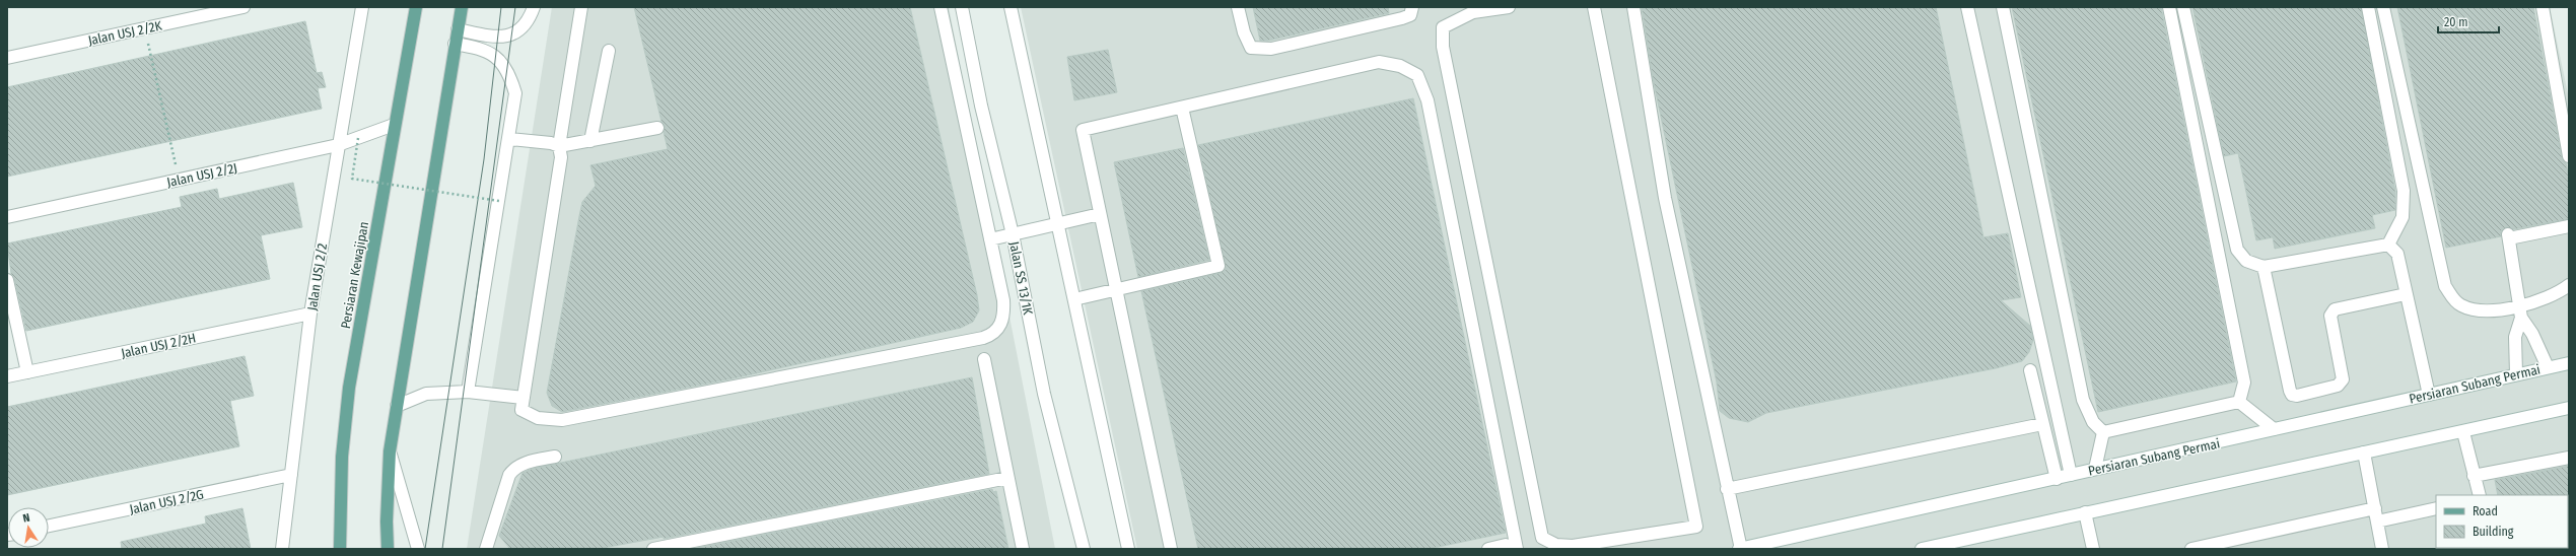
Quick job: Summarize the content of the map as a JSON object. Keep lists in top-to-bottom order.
{
  "streets": {
    "main road": ["Persiaran Kewajipan"],
    "street": [
      "Jalan USJ 2/2K",
      "Jalan USJ 2/2J",
      "Jalan USJ 2/2",
      "Jalan SS 13/1K",
      "Jalan USJ 2/2H",
      "Persiaran Subang Permai",
      "Jalan USJ 2/2G"
    ]
  },
  "crossings": [
    ["Jalan USJ 2/2J", "Persiaran Kewajipan"],
    ["Jalan USJ 2/2J", "Jalan USJ 2/2"],
    ["Jalan USJ 2/2", "Jalan USJ 2/2H"],
    ["Jalan USJ 2/2", "Jalan USJ 2/2G"]
  ],
  "legend": ["Road", "Building"],
  "scale_bar": "20 m",
  "north": "top"
}
